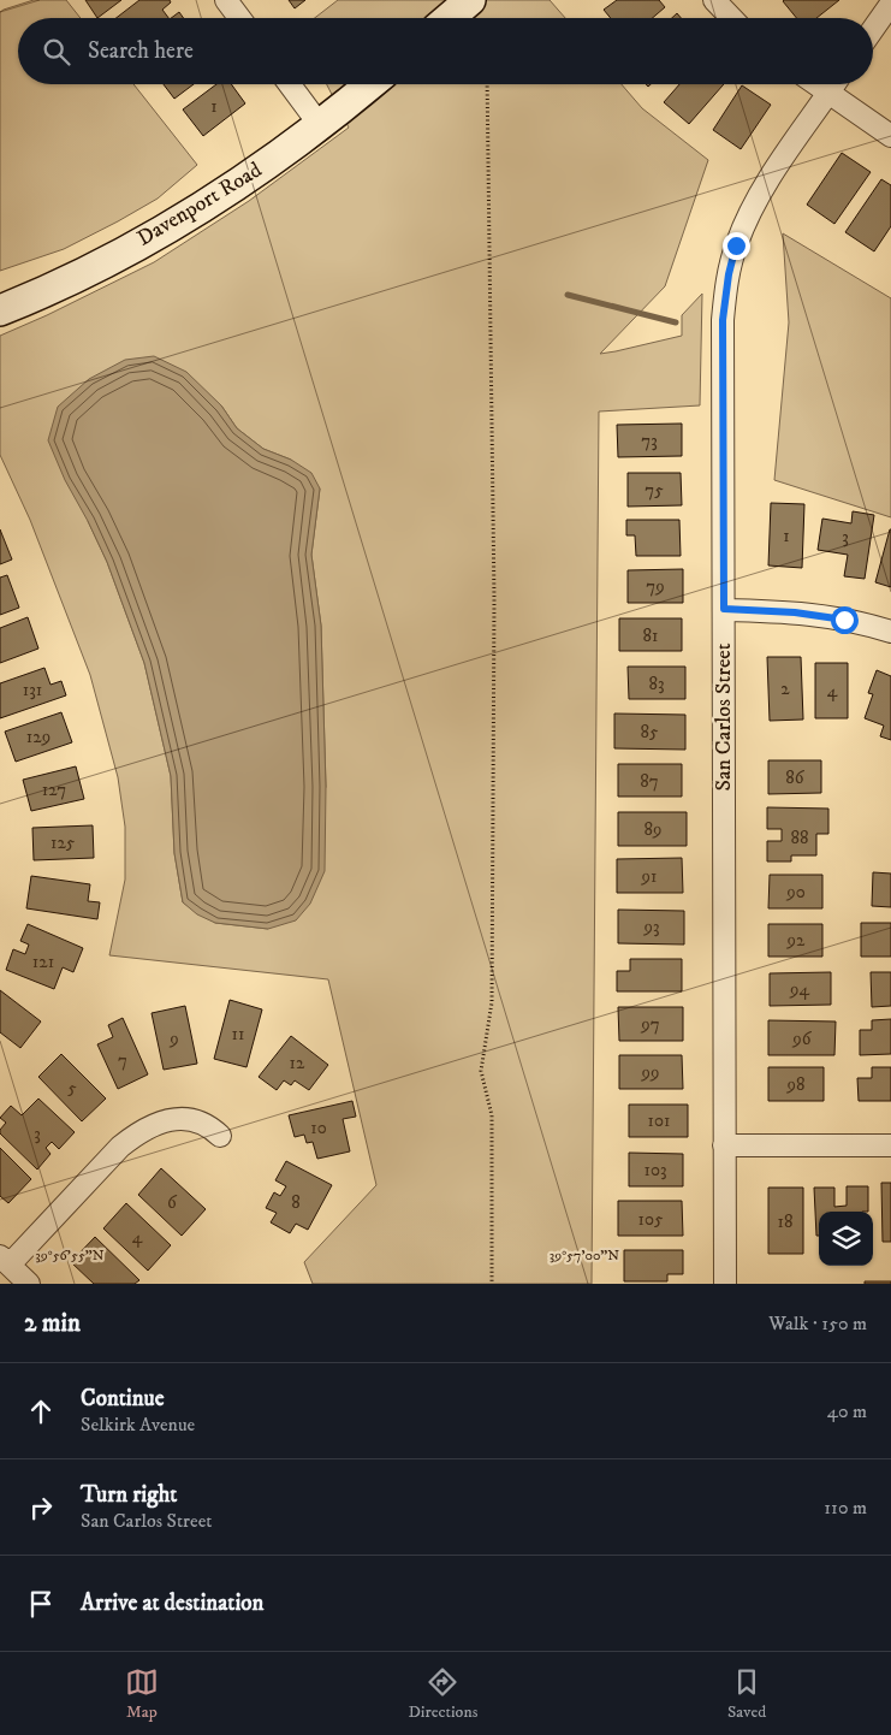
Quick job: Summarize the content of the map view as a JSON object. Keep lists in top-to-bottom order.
{
  "streets": {
    "street": ["Davenport Road", "San Carlos Street"]
  },
  "house_numbers": [
    "1",
    "73",
    "75",
    "1",
    "3",
    "79",
    "81",
    "83",
    "2",
    "131",
    "4",
    "85",
    "129",
    "86",
    "87",
    "127",
    "89",
    "88",
    "125",
    "91",
    "90",
    "93",
    "92",
    "121",
    "94",
    "97",
    "11",
    "9",
    "96",
    "7",
    "12",
    "99",
    "98",
    "5",
    "101",
    "10",
    "3",
    "103",
    "6",
    "8",
    "105",
    "18",
    "4"
  ],
  "page": {
    "search": "Search here",
    "heading": ["2 min", "Walk · 150 m"],
    "list": [
      ["Continue", "Selkirk Avenue", "40 m"],
      ["Turn right", "San Carlos Street", "110 m"],
      "Arrive at destination"
    ],
    "nav": ["Map", "Directions", "Saved"]
  },
  "coordinates": ["39°56'55\"N", "39°57'00\"N"]
}
